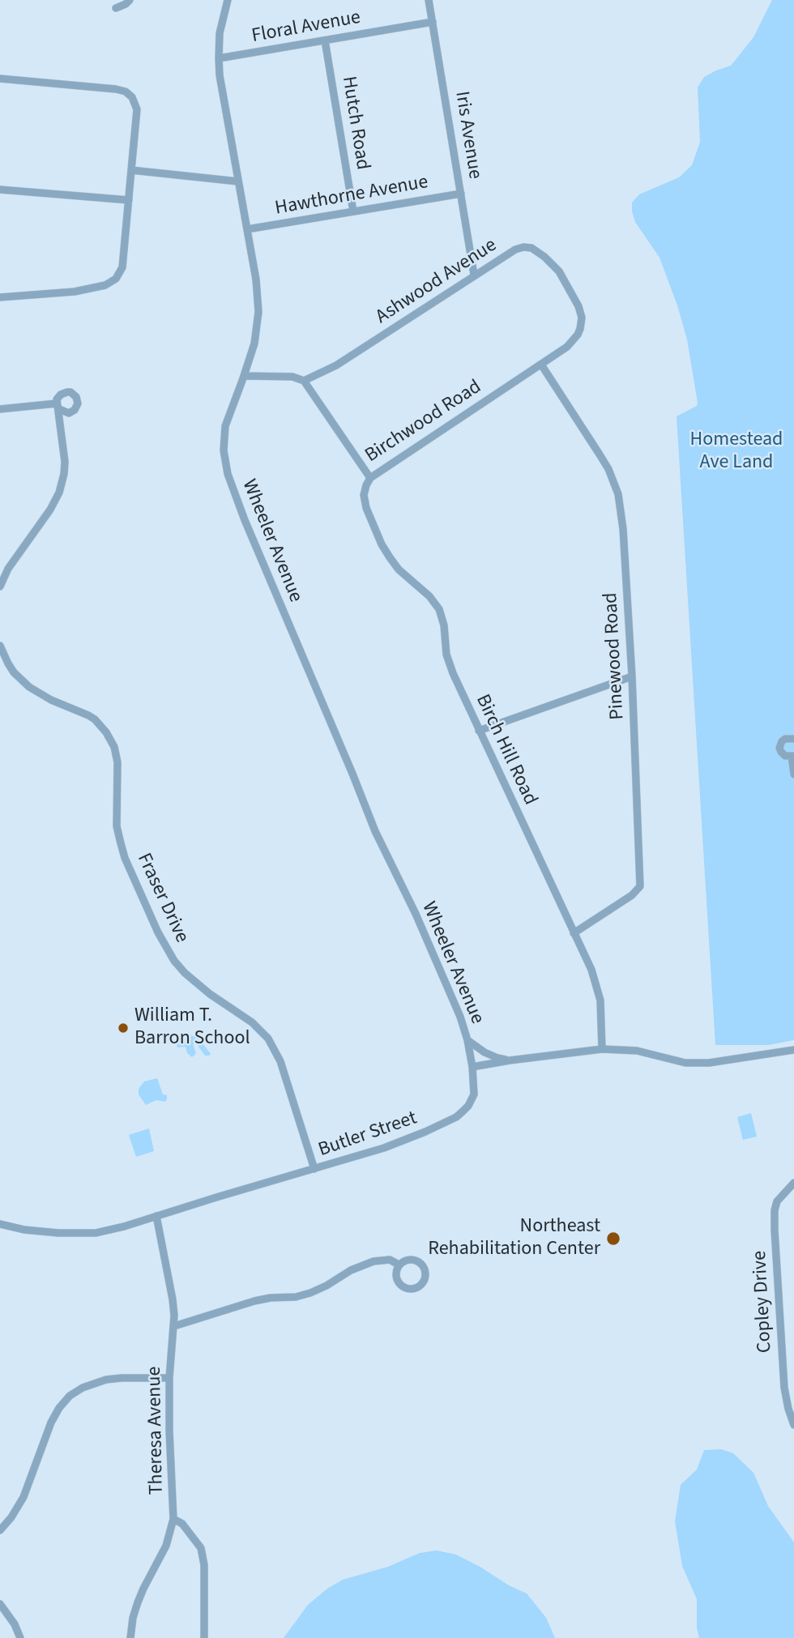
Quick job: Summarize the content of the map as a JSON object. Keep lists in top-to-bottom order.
{
  "streets": {
    "street": [
      "Floral Avenue",
      "Hutch Road",
      "Iris Avenue",
      "Hawthorne Avenue",
      "Ashwood Avenue",
      "Birchwood Road",
      "Wheeler Avenue",
      "Pinewood Road",
      "Birch Hill Road",
      "Fraser Drive",
      "Butler Street",
      "Copley Drive",
      "Theresa Avenue"
    ]
  },
  "crossings": [
    ["Floral Avenue", "Hutch Road"],
    ["Floral Avenue", "Iris Avenue"],
    ["Floral Avenue", "Wheeler Avenue"],
    ["Hutch Road", "Hawthorne Avenue"],
    ["Iris Avenue", "Hawthorne Avenue"],
    ["Iris Avenue", "Ashwood Avenue"],
    ["Hawthorne Avenue", "Wheeler Avenue"],
    ["Ashwood Avenue", "Birchwood Road"],
    ["Birchwood Road", "Pinewood Road"],
    ["Birchwood Road", "Birch Hill Road"],
    ["Wheeler Avenue", "Butler Street"],
    ["Pinewood Road", "Birch Hill Road"],
    ["Fraser Drive", "Butler Street"],
    ["Butler Street", "Theresa Avenue"]
  ],
  "parks": ["Homestead Ave Land"],
  "places": ["William T. Barron School", "Northeast Rehabilitation Center"]
}
